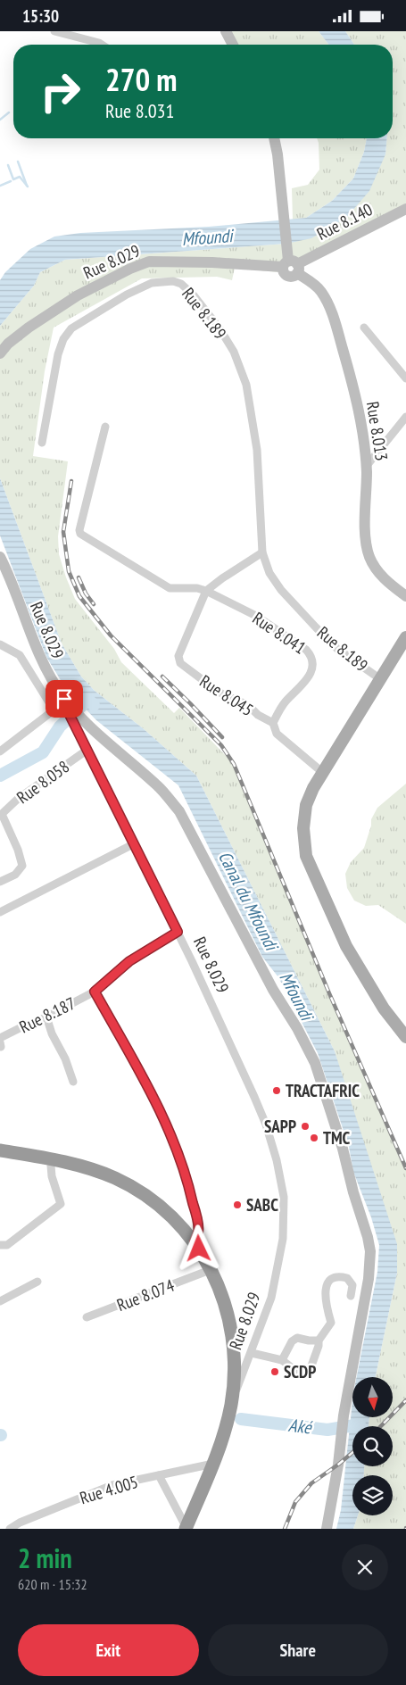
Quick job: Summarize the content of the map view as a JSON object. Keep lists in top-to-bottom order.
{
  "streets": {
    "main road": ["Rue 8.140", "Rue 8.029", "Rue 8.013"],
    "street": [
      "Rue 8.189",
      "Rue 8.041",
      "Rue 8.045",
      "Rue 8.058",
      "Rue 8.187",
      "Rue 8.074",
      "Rue 4.005"
    ]
  },
  "crossings": [
    ["Rue 8.140", "Rue 8.029"],
    ["Rue 8.140", "Rue 8.013"],
    ["Rue 8.029", "Rue 8.013"],
    ["Rue 8.029", "Rue 8.058"],
    ["Rue 8.029", "Rue 8.187"],
    ["Rue 8.041", "Rue 8.045"]
  ],
  "water": ["Mfoundi", "Canal du Mfoundi", "Aké"],
  "places": [
    "TRACTAFRIC",
    "SAPP",
    "TMC",
    "SABC",
    "SCDP"
  ],
  "north": "bottom",
  "page": {
    "status": "15:30",
    "turn": ["270 m", "Rue 8.031"],
    "heading": ["2 min", "620 m · 15:32"],
    "buttons": ["Exit", "Share"]
  }
}
